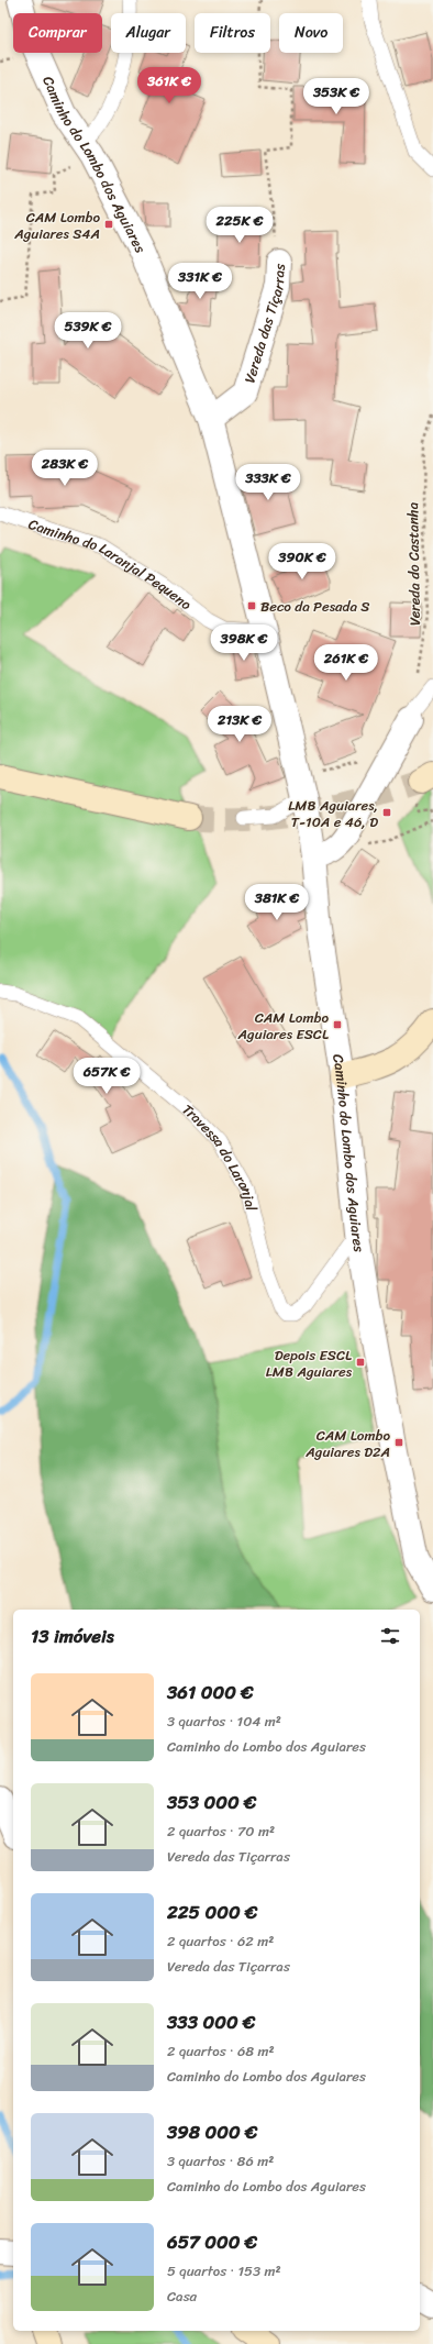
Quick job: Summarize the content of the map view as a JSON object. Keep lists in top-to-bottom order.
{
  "streets": {
    "street": ["Caminho do Lombo dos Aguiares", "Vereda das Tiçarras"],
    "lane": ["Caminho do Laranjal Pequeno", "Travessa do Laranjal"],
    "path": ["Vereda do Castanha"]
  },
  "crossings": [
    ["Caminho do Lombo dos Aguiares", "Vereda das Tiçarras"],
    ["Caminho do Lombo dos Aguiares", "Caminho do Laranjal Pequeno"],
    ["Caminho do Lombo dos Aguiares", "Travessa do Laranjal"]
  ],
  "places": {
    "transit": [
      "CAM Lombo Aguiares S4A",
      "Beco da Pesada S",
      "LMB Aguiares, T-10A e 46, D",
      "CAM Lombo Aguiares ESCL",
      "Depois ESCL LMB Aguiares",
      "CAM Lombo Aguiares D2A"
    ]
  },
  "page": {
    "chip": [
      "Comprar",
      "Alugar",
      "Filtros",
      "Novo"
    ],
    "price": [
      "361K €",
      "353K €",
      "225K €",
      "331K €",
      "539K €",
      "283K €",
      "333K €",
      "390K €",
      "398K €",
      "261K €",
      "213K €",
      "381K €",
      "657K €"
    ],
    "heading": "13 imóveis",
    "list": [
      {
        "name": "361 000 €",
        "note": "3 quartos · 104 m² · Caminho do Lombo dos Aguiares"
      },
      {
        "name": "353 000 €",
        "note": "2 quartos · 70 m² · Vereda das Tiçarras"
      },
      {
        "name": "225 000 €",
        "note": "2 quartos · 62 m² · Vereda das Tiçarras"
      },
      {
        "name": "333 000 €",
        "note": "2 quartos · 68 m² · Caminho do Lombo dos Aguiares"
      },
      {
        "name": "398 000 €",
        "note": "3 quartos · 86 m² · Caminho do Lombo dos Aguiares"
      },
      {
        "name": "657 000 €",
        "note": "5 quartos · 153 m² · Casa"
      }
    ]
  }
}
